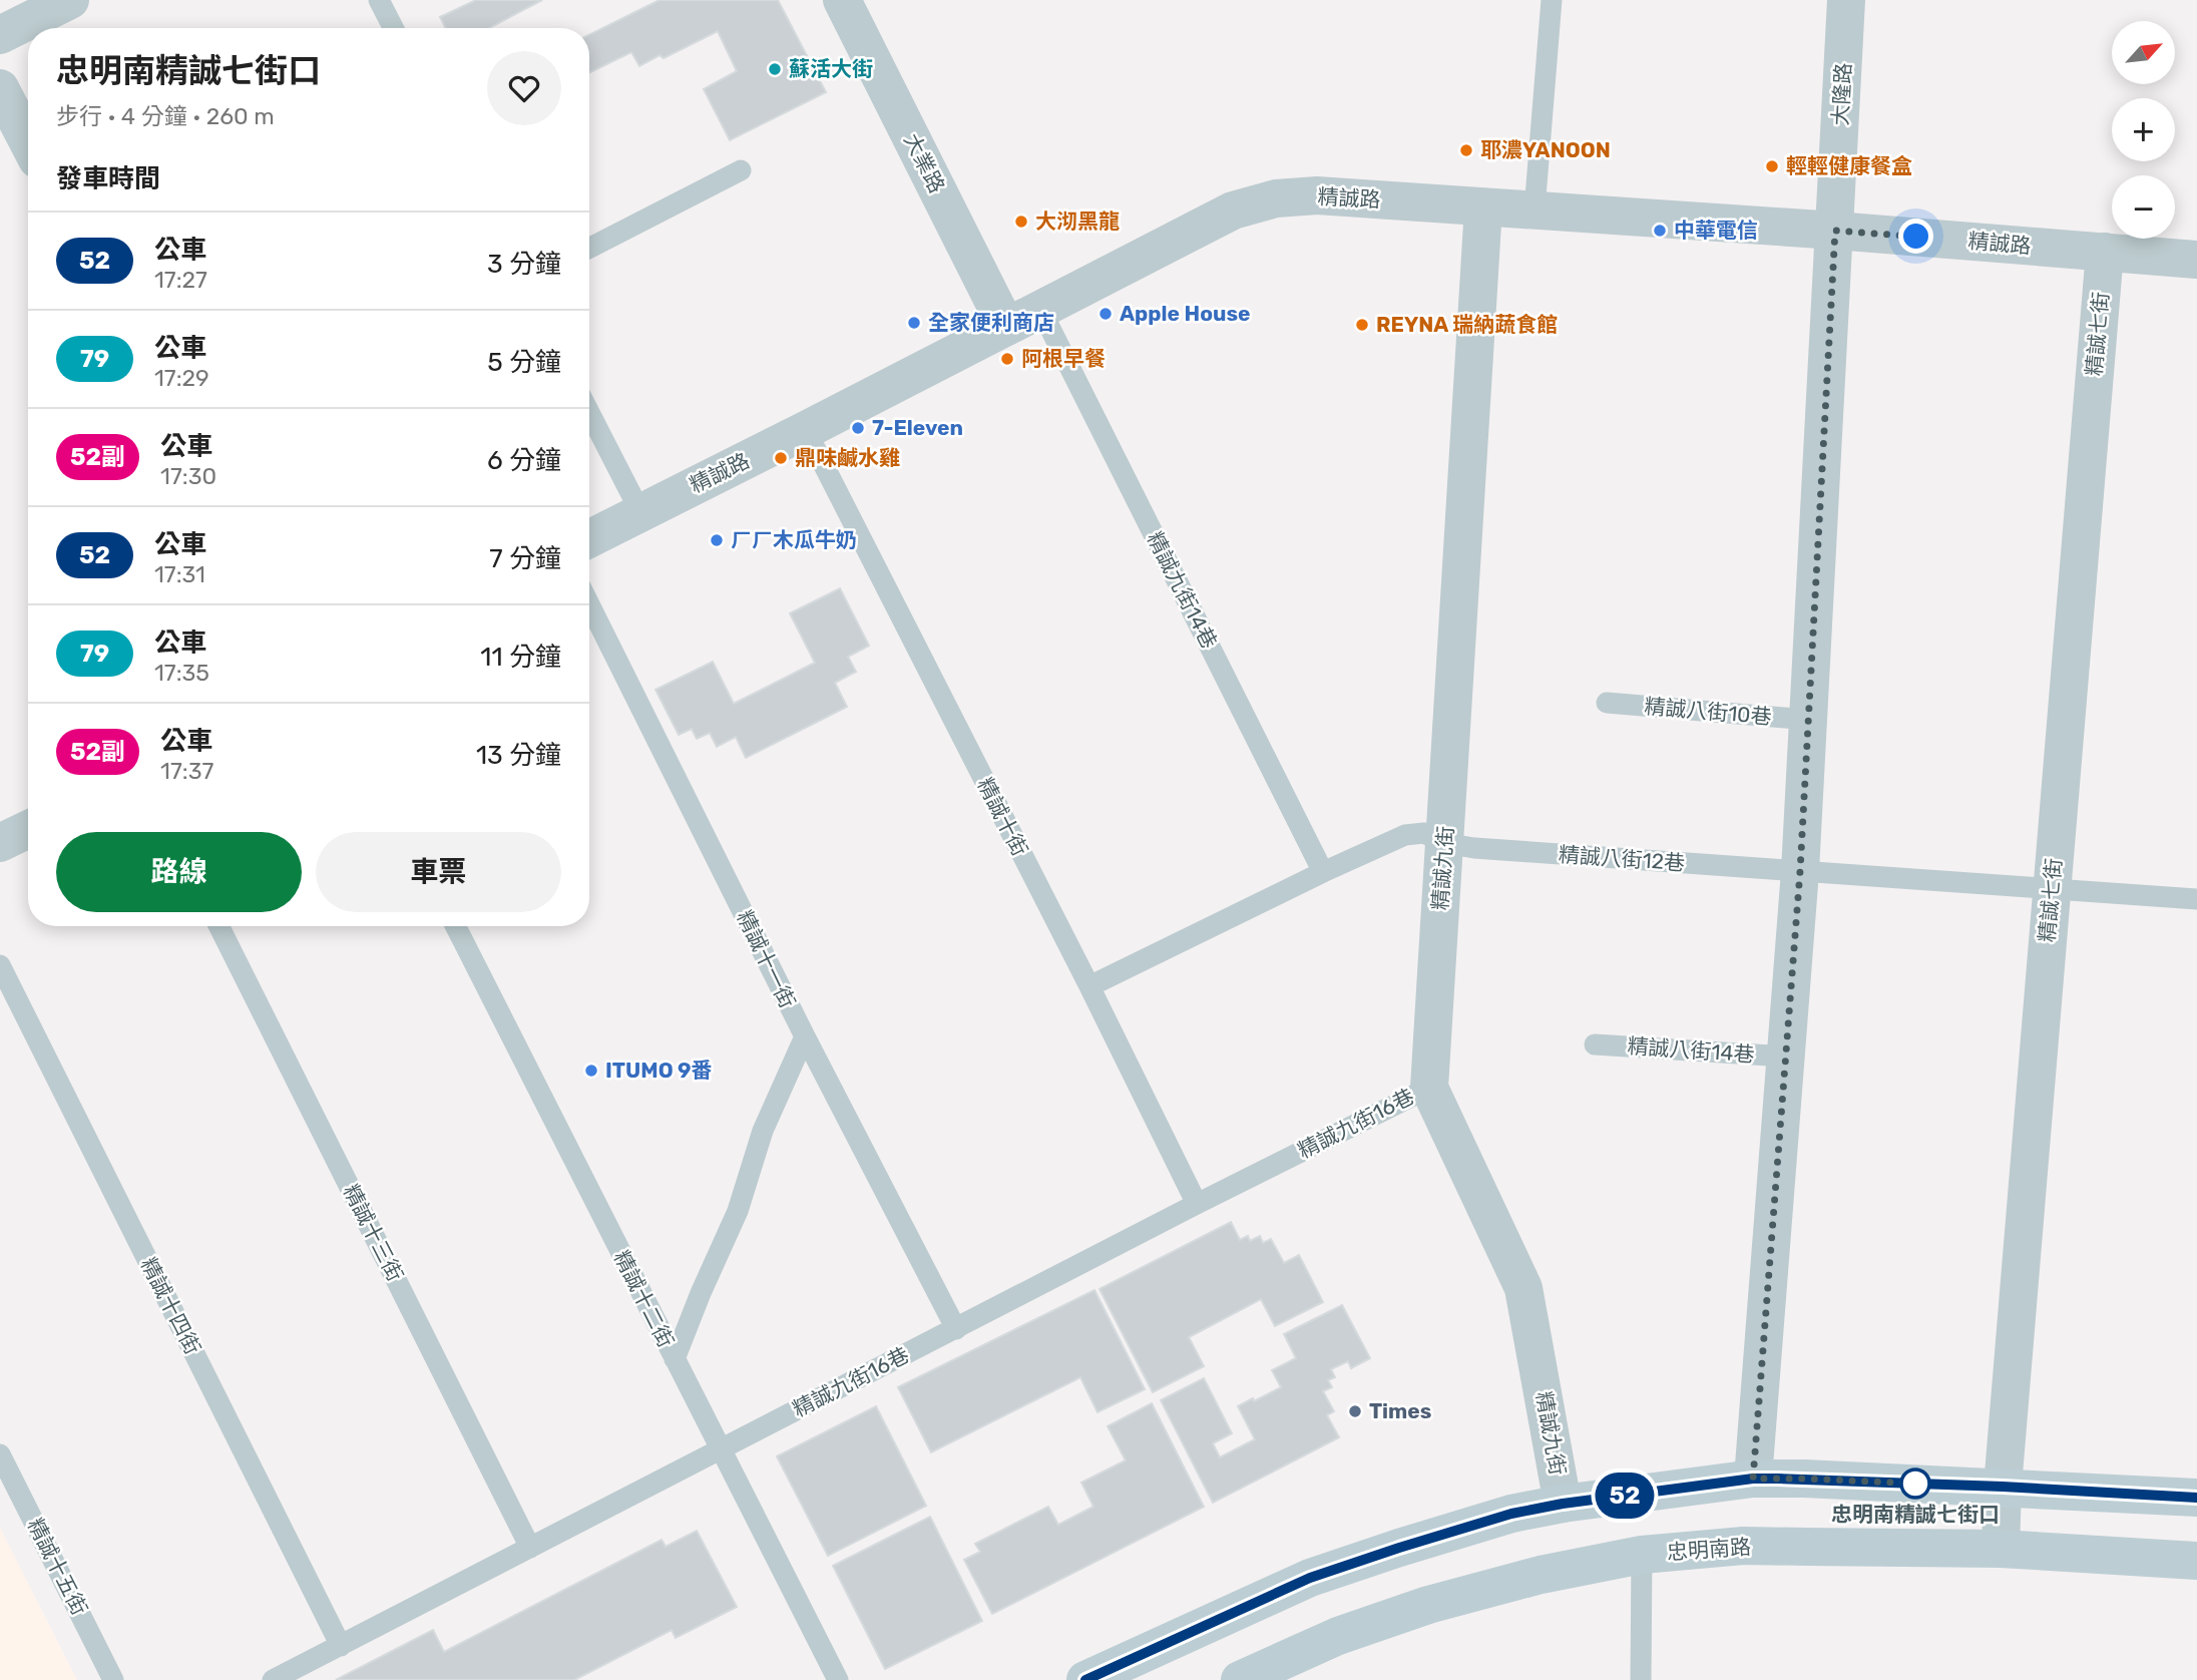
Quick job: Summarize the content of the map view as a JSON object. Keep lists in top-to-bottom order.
{
  "streets": {
    "main road": ["忠明南路"],
    "street": [
      "大隆路",
      "大業路",
      "精誠路",
      "精誠七街",
      "精誠九街"
    ],
    "lane": [
      "精誠九街14巷",
      "精誠八街10巷",
      "精誠十街",
      "精誠八街12巷",
      "精誠十一街",
      "精誠八街14巷",
      "精誠九街16巷",
      "精誠十三街",
      "精誠十二街",
      "精誠十四街",
      "精誠十五街"
    ]
  },
  "crossings": [
    ["大隆路", "精誠路"],
    ["大隆路", "精誠八街10巷"],
    ["大隆路", "精誠八街12巷"],
    ["大隆路", "精誠八街14巷"],
    ["大業路", "精誠路"],
    ["精誠路", "精誠七街"],
    ["精誠路", "精誠九街14巷"],
    ["精誠路", "精誠十街"],
    ["精誠路", "精誠九街"],
    ["精誠七街", "精誠八街12巷"],
    ["精誠七街", "忠明南路"],
    ["精誠十街", "精誠九街16巷"],
    ["精誠八街12巷", "精誠九街"],
    ["精誠九街", "精誠九街16巷"],
    ["精誠十一街", "精誠九街16巷"],
    ["精誠九街16巷", "精誠十三街"],
    ["精誠九街16巷", "精誠十二街"],
    ["精誠九街16巷", "精誠十四街"]
  ],
  "places": [
    "蘇活大街",
    "耶濃YANOON",
    "輕輕健康餐盒",
    "大沏黑龍",
    "中華電信",
    "Apple House",
    "全家便利商店",
    "REYNA 瑞納蔬食館",
    "阿根早餐",
    "7-Eleven",
    "鼎味鹹水雞",
    "ㄏㄏ木瓜牛奶",
    "ITUMO 9番",
    "Times",
    "忠明南精誠七街口"
  ],
  "lines": ["bus line 52"],
  "north": "top right",
  "page": {
    "on_map": "52",
    "map_buttons": ["+", "−"],
    "heading": [
      ["忠明南精誠七街口", "步行 · 4 分鐘 · 260 m"],
      "發車時間"
    ],
    "list": [
      {
        "mark": "52",
        "name": "公車",
        "note": "17:27",
        "value": "3 分鐘"
      },
      {
        "mark": "79",
        "name": "公車",
        "note": "17:29",
        "value": "5 分鐘"
      },
      {
        "mark": "52副",
        "name": "公車",
        "note": "17:30",
        "value": "6 分鐘"
      },
      {
        "mark": "52",
        "name": "公車",
        "note": "17:31",
        "value": "7 分鐘"
      },
      {
        "mark": "79",
        "name": "公車",
        "note": "17:35",
        "value": "11 分鐘"
      },
      {
        "mark": "52副",
        "name": "公車",
        "note": "17:37",
        "value": "13 分鐘"
      }
    ],
    "buttons": ["路線", "車票"]
  }
}
